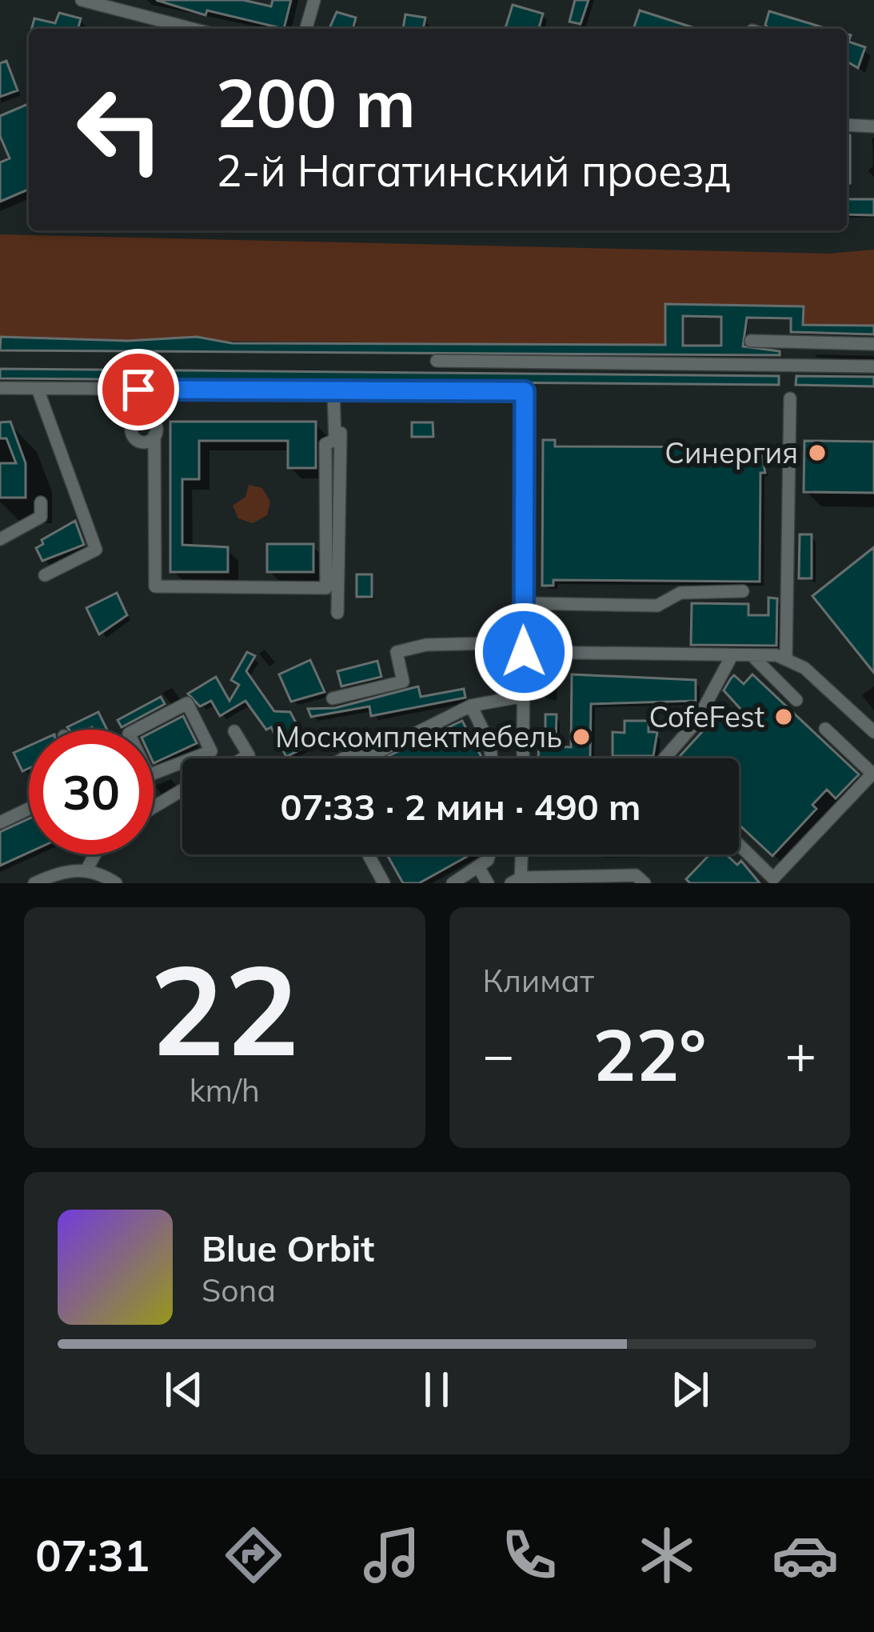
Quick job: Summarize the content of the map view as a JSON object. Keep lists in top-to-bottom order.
{
  "places": ["Синергия", "CofeFest", "Москомплектмебель"],
  "page": {
    "turn": ["200 m", "2-й Нагатинский проезд"],
    "limit": "30",
    "trip": "07:33 · 2 мин · 490 m",
    "tile": [
      ["22", "km/h"],
      "Климат"
    ],
    "heat": ["−", "22°", "+"],
    "song": ["Blue Orbit", "Sona"],
    "tabs": "07:31"
  }
}
